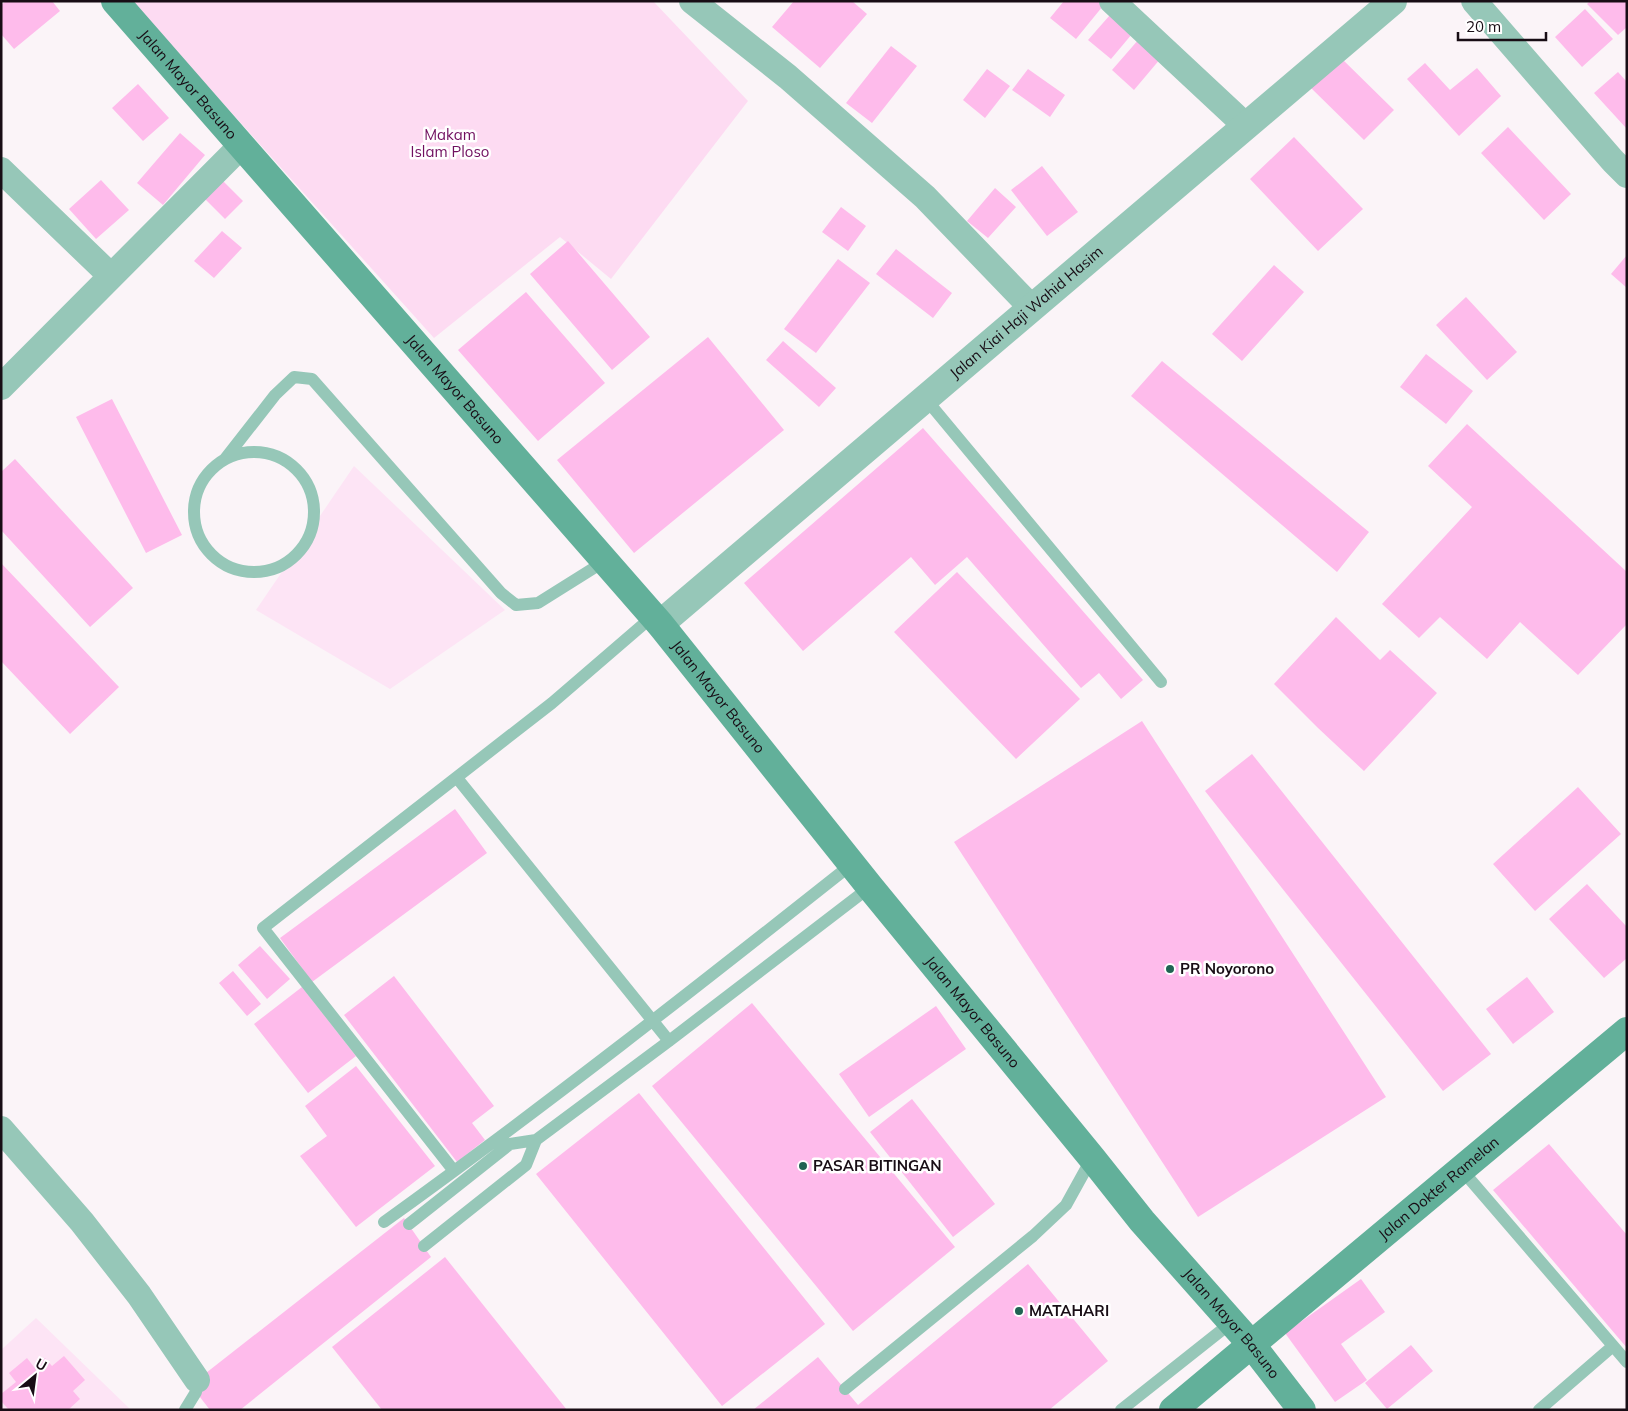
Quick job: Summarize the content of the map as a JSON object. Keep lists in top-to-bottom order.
{
  "streets": {
    "main road": ["Jalan Mayor Basuno", "Jalan Dokter Ramelan"],
    "street": ["Jalan Kiai Haji Wahid Hasim"]
  },
  "crossings": [
    ["Jalan Mayor Basuno", "Jalan Kiai Haji Wahid Hasim"],
    ["Jalan Mayor Basuno", "Jalan Dokter Ramelan"]
  ],
  "parks": ["Makam Islam Ploso"],
  "places": ["PR Noyorono", "PASAR BITINGAN", "MATAHARI"],
  "scale_bar": "20 m",
  "north": "top right"
}
